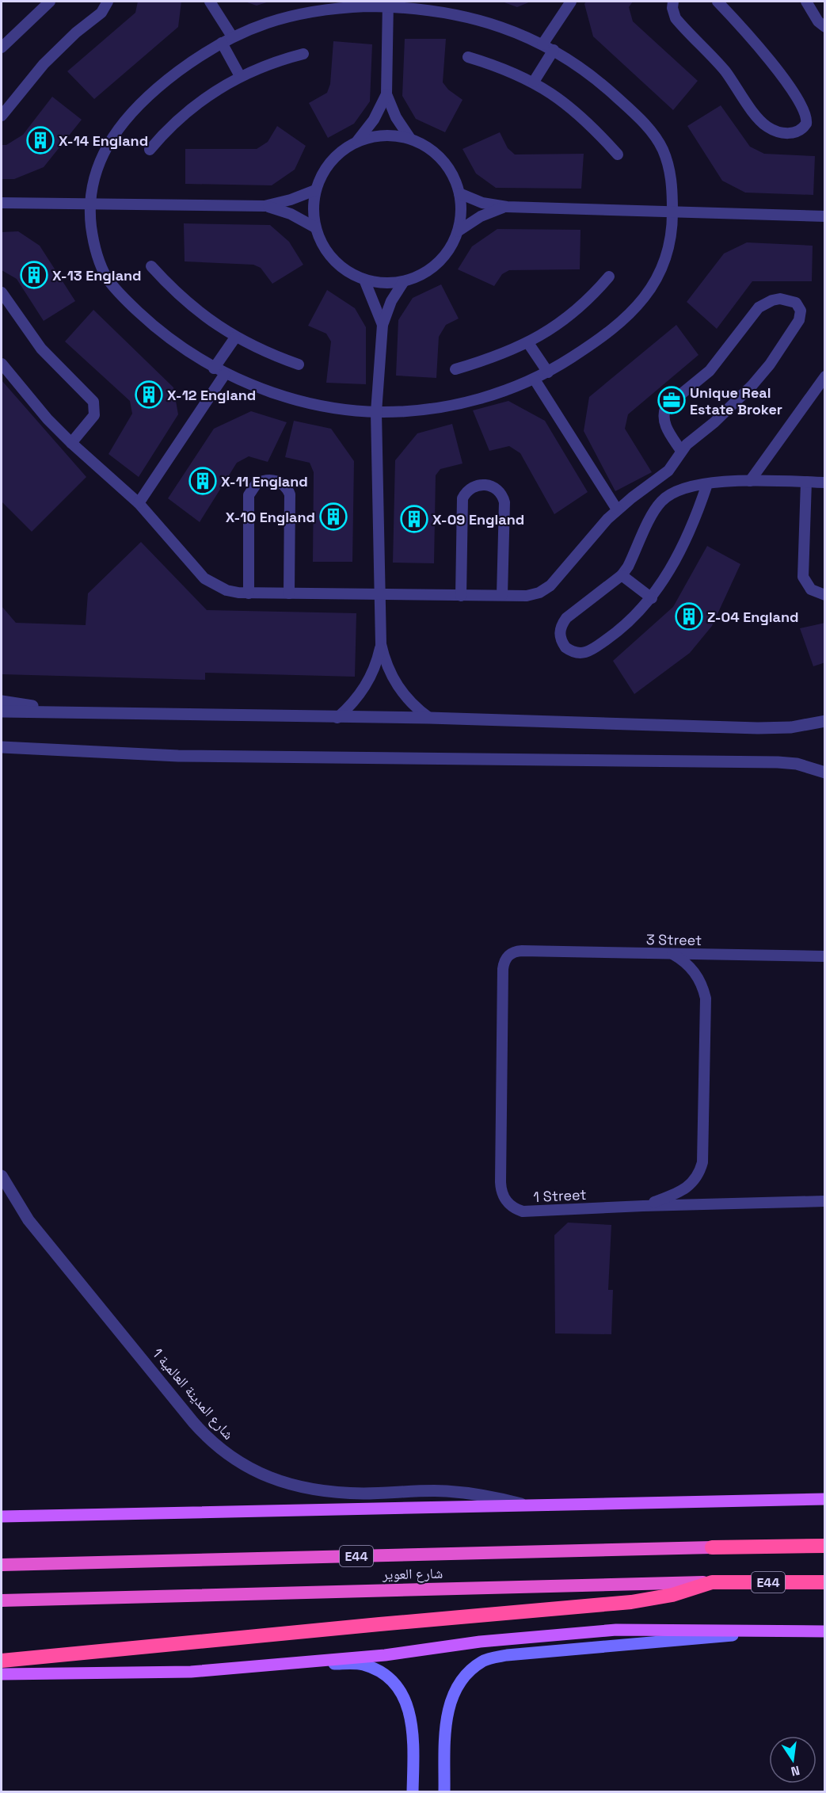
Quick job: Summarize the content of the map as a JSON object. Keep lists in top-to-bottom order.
{
  "streets": {
    "highway": ["E44", "شارع العوير"],
    "street": ["3 Street", "1 Street", "شارع المدينة العالمية 1"]
  },
  "crossings": [
    ["3 Street", "1 Street"]
  ],
  "places": {
    "building": [
      "X-14 England",
      "X-13 England",
      "X-12 England",
      "X-11 England",
      "X-10 England",
      "X-09 England",
      "Z-04 England"
    ],
    "office": ["Unique Real Estate Broker"]
  },
  "north": "bottom"
}
